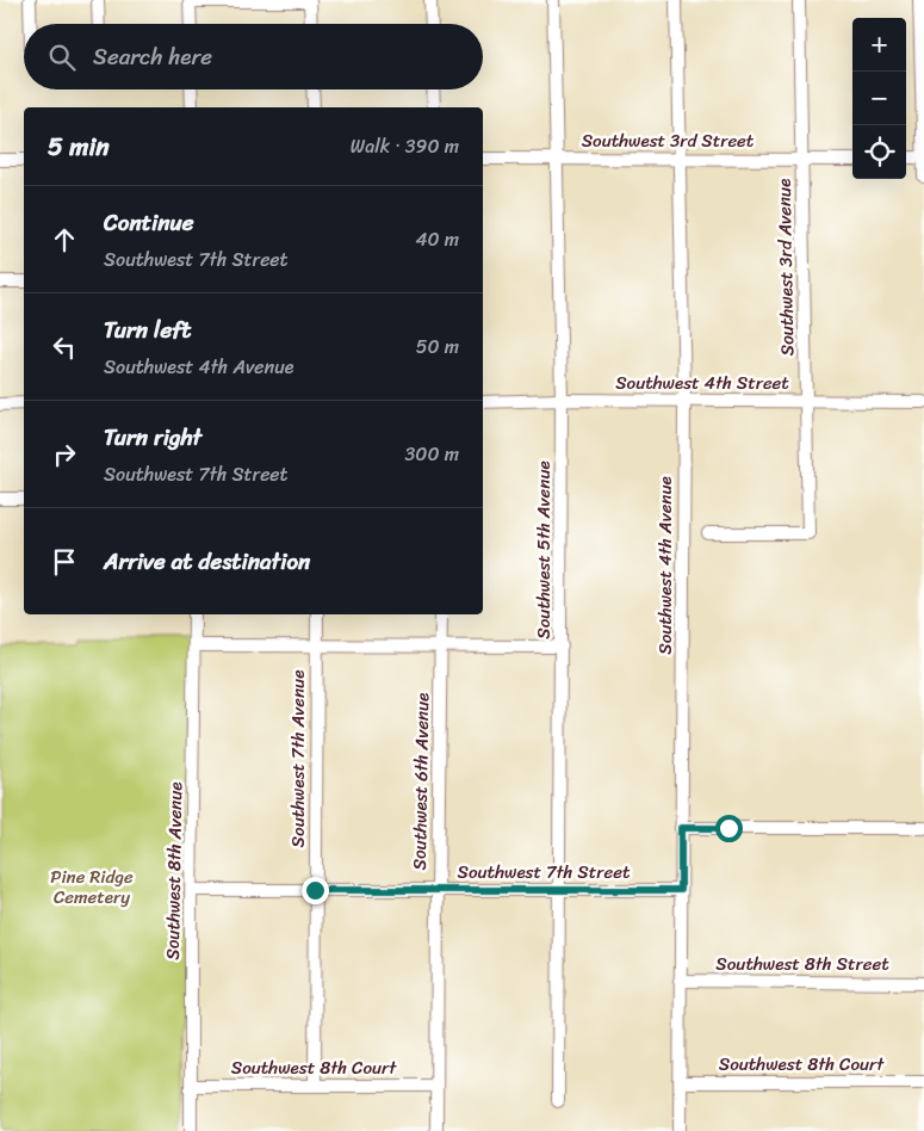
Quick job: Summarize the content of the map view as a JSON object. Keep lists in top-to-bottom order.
{
  "streets": {
    "street": [
      "Southwest 3rd Street",
      "Southwest 3rd Avenue",
      "Southwest 4th Street",
      "Southwest 5th Avenue",
      "Southwest 4th Avenue",
      "Southwest 7th Avenue",
      "Southwest 6th Avenue",
      "Southwest 8th Avenue",
      "Southwest 7th Street",
      "Southwest 8th Street",
      "Southwest 8th Court"
    ]
  },
  "crossings": [
    ["Southwest 3rd Street", "Southwest 3rd Avenue"],
    ["Southwest 3rd Street", "Southwest 5th Avenue"],
    ["Southwest 3rd Street", "Southwest 4th Avenue"],
    ["Southwest 3rd Avenue", "Southwest 4th Street"],
    ["Southwest 4th Street", "Southwest 5th Avenue"],
    ["Southwest 4th Street", "Southwest 4th Avenue"],
    ["Southwest 5th Avenue", "Southwest 7th Street"],
    ["Southwest 4th Avenue", "Southwest 7th Street"],
    ["Southwest 4th Avenue", "Southwest 8th Street"],
    ["Southwest 4th Avenue", "Southwest 8th Court"],
    ["Southwest 7th Avenue", "Southwest 7th Street"],
    ["Southwest 7th Avenue", "Southwest 8th Court"],
    ["Southwest 6th Avenue", "Southwest 7th Street"],
    ["Southwest 6th Avenue", "Southwest 8th Court"],
    ["Southwest 8th Avenue", "Southwest 7th Street"],
    ["Southwest 8th Avenue", "Southwest 8th Court"]
  ],
  "parks": ["Pine Ridge Cemetery"],
  "page": {
    "map_buttons": ["+", "−"],
    "search": "Search here",
    "heading": ["5 min", "Walk · 390 m"],
    "list": [
      ["Continue", "Southwest 7th Street", "40 m"],
      ["Turn left", "Southwest 4th Avenue", "50 m"],
      ["Turn right", "Southwest 7th Street", "300 m"],
      "Arrive at destination"
    ]
  }
}
